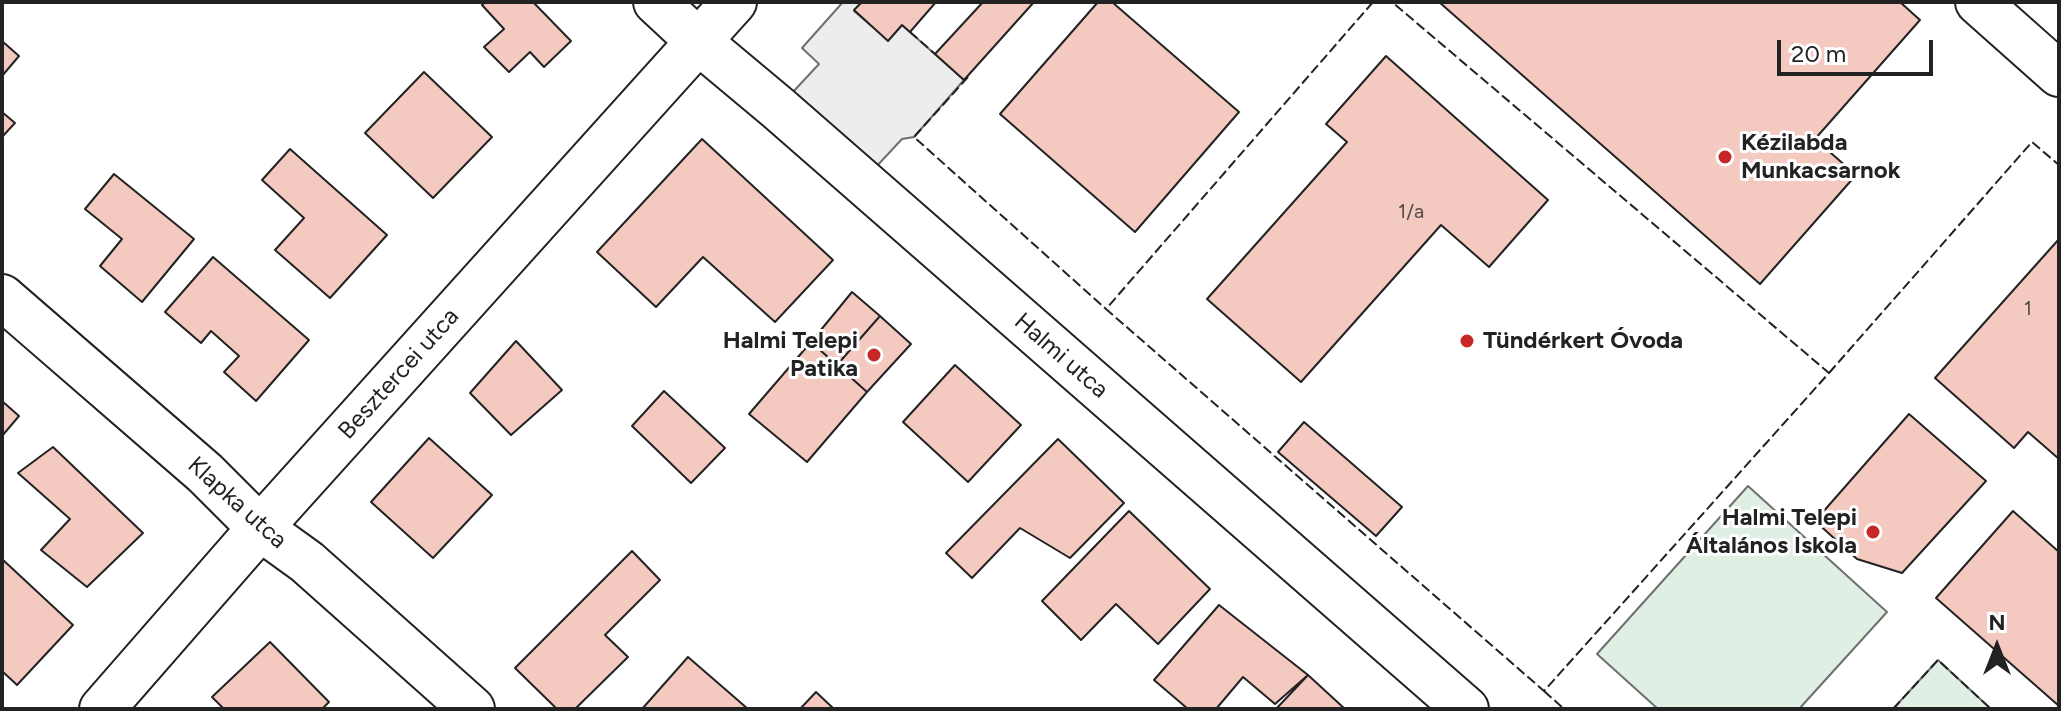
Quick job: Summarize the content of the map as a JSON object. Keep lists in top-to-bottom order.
{
  "streets": {
    "street": ["Halmi utca", "Besztercei utca", "Klapka utca"]
  },
  "crossings": [
    ["Halmi utca", "Besztercei utca"],
    ["Besztercei utca", "Klapka utca"]
  ],
  "places": [
    "Kézilabda Munkacsarnok",
    "Tündérkert Óvoda",
    "Halmi Telepi Patika",
    "Halmi Telepi Általános Iskola"
  ],
  "house_numbers": ["1/a", "1"],
  "scale_bar": "20 m",
  "north": "top"
}
